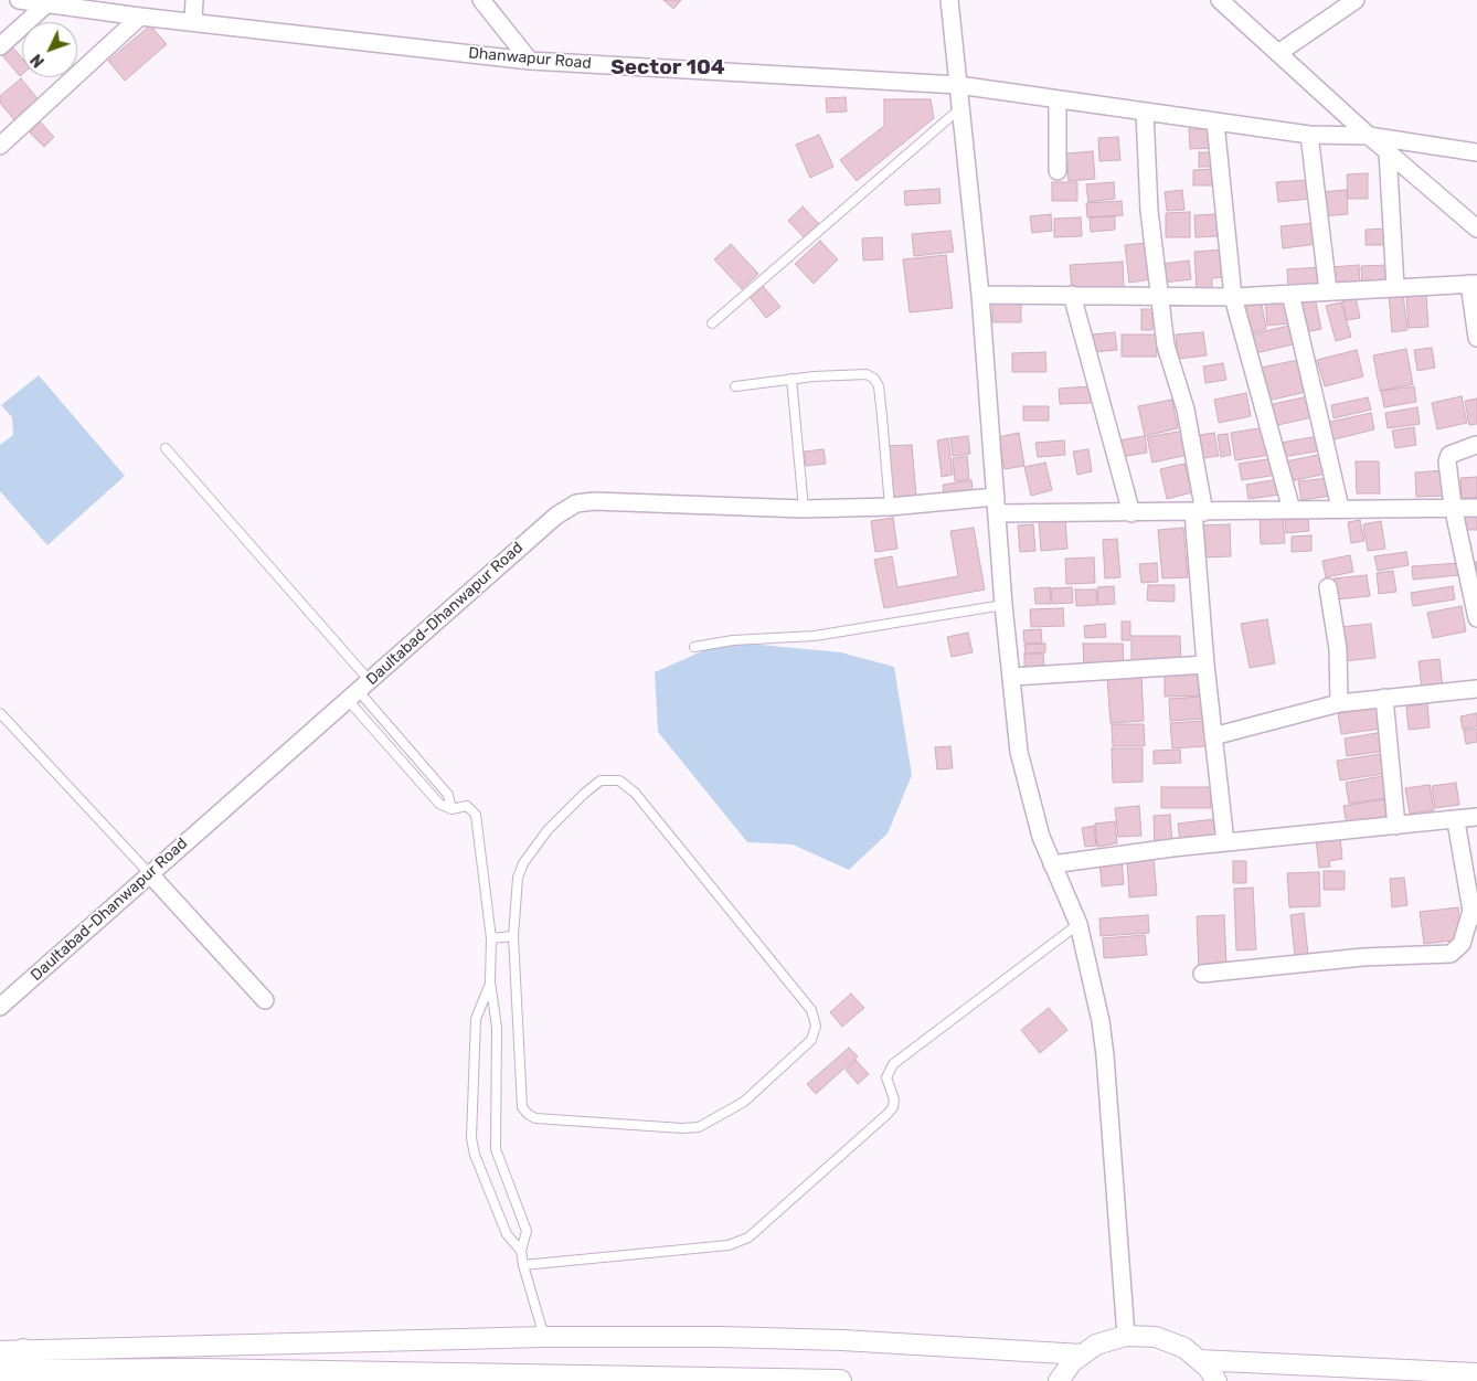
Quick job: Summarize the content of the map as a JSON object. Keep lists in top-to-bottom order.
{
  "streets": {
    "street": ["Dhanwapur Road", "Daultabad-Dhanwapur Road"]
  },
  "districts": ["Sector 104"],
  "north": "bottom left"
}
